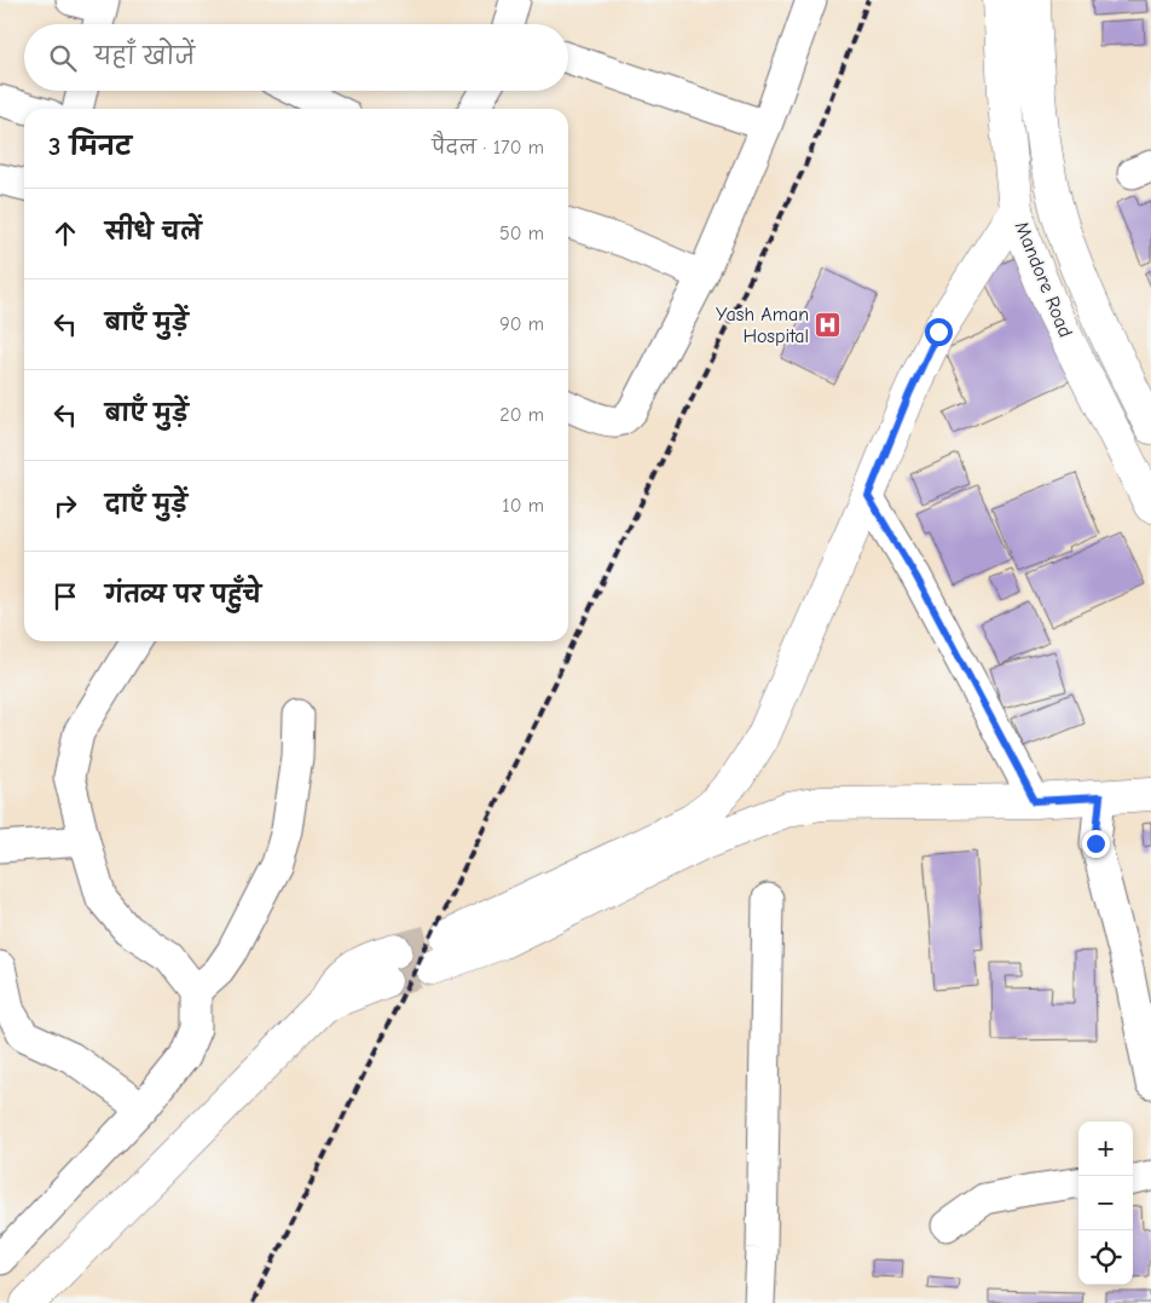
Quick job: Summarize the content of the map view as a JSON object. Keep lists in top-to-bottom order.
{
  "streets": {
    "main road": ["Mandore Road"]
  },
  "places": {
    "hospital": ["Yash Aman Hospital"]
  },
  "page": {
    "search": "यहाँ खोजें",
    "heading": ["3 मिनट", "पैदल · 170 m"],
    "list": [
      ["सीधे चलें", "50 m"],
      ["बाएँ मुड़ें", "90 m"],
      ["बाएँ मुड़ें", "20 m"],
      ["दाएँ मुड़ें", "10 m"],
      "गंतव्य पर पहुँचे"
    ],
    "map_buttons": ["+", "−"]
  }
}
